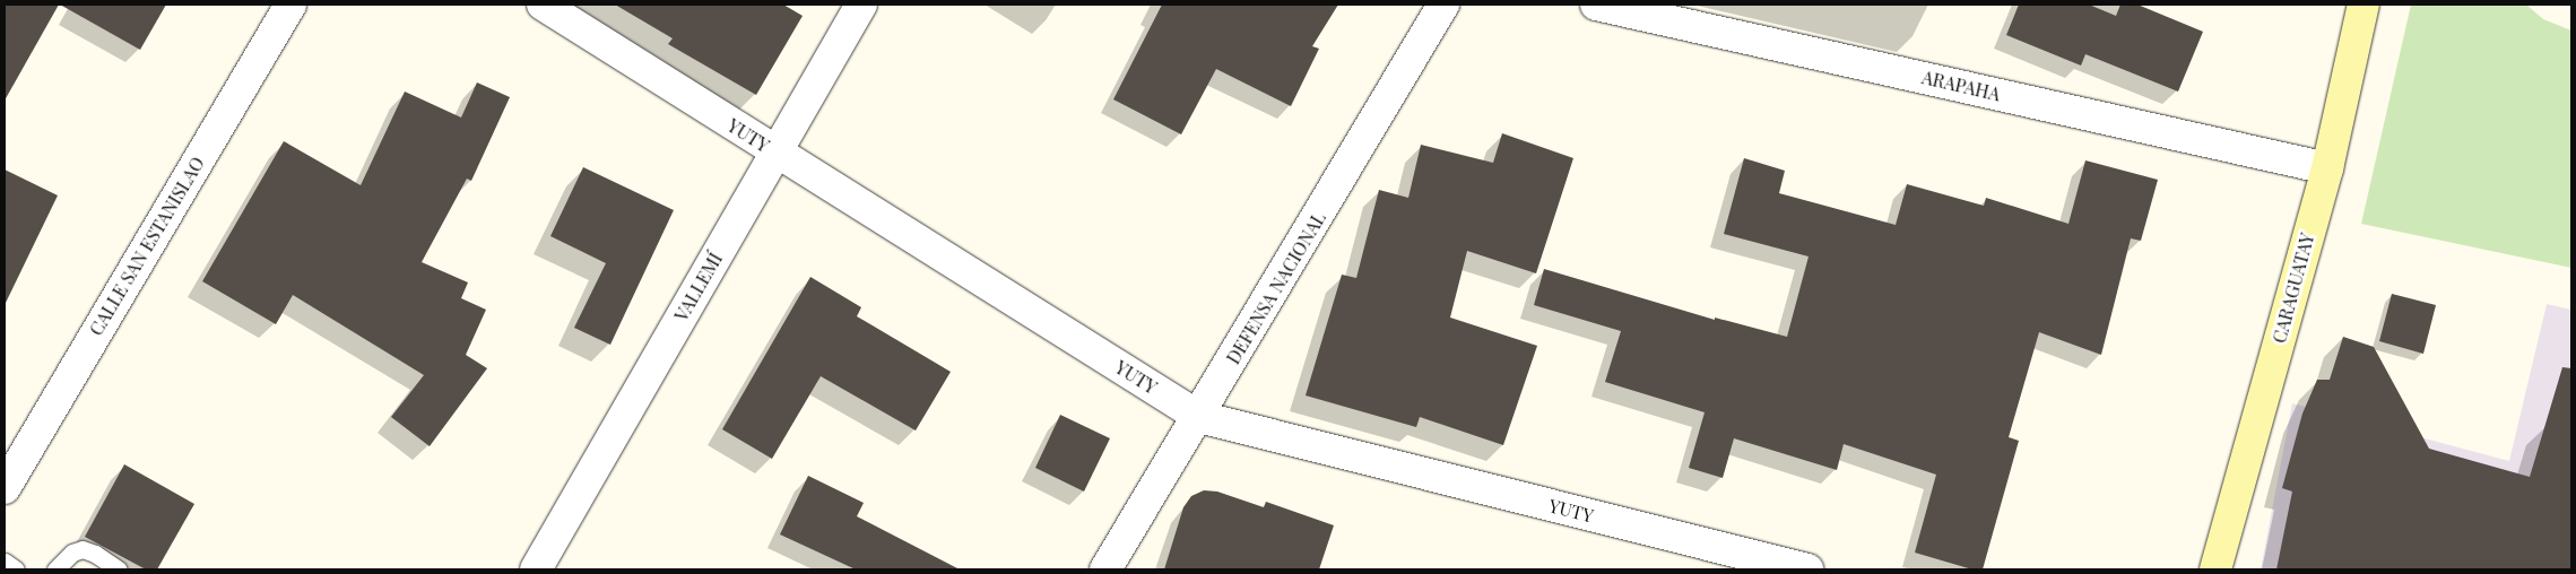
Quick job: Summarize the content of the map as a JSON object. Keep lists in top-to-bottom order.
{
  "streets": {
    "street": [
      "ARAPAHA",
      "YUTY",
      "CALLE SAN ESTANISLAO",
      "VALLEMÍ",
      "DEFENSA NACIONAL",
      "CARAGUATAY"
    ]
  },
  "crossings": [
    ["ARAPAHA", "CARAGUATAY"],
    ["YUTY", "VALLEMÍ"],
    ["YUTY", "DEFENSA NACIONAL"]
  ]
}
